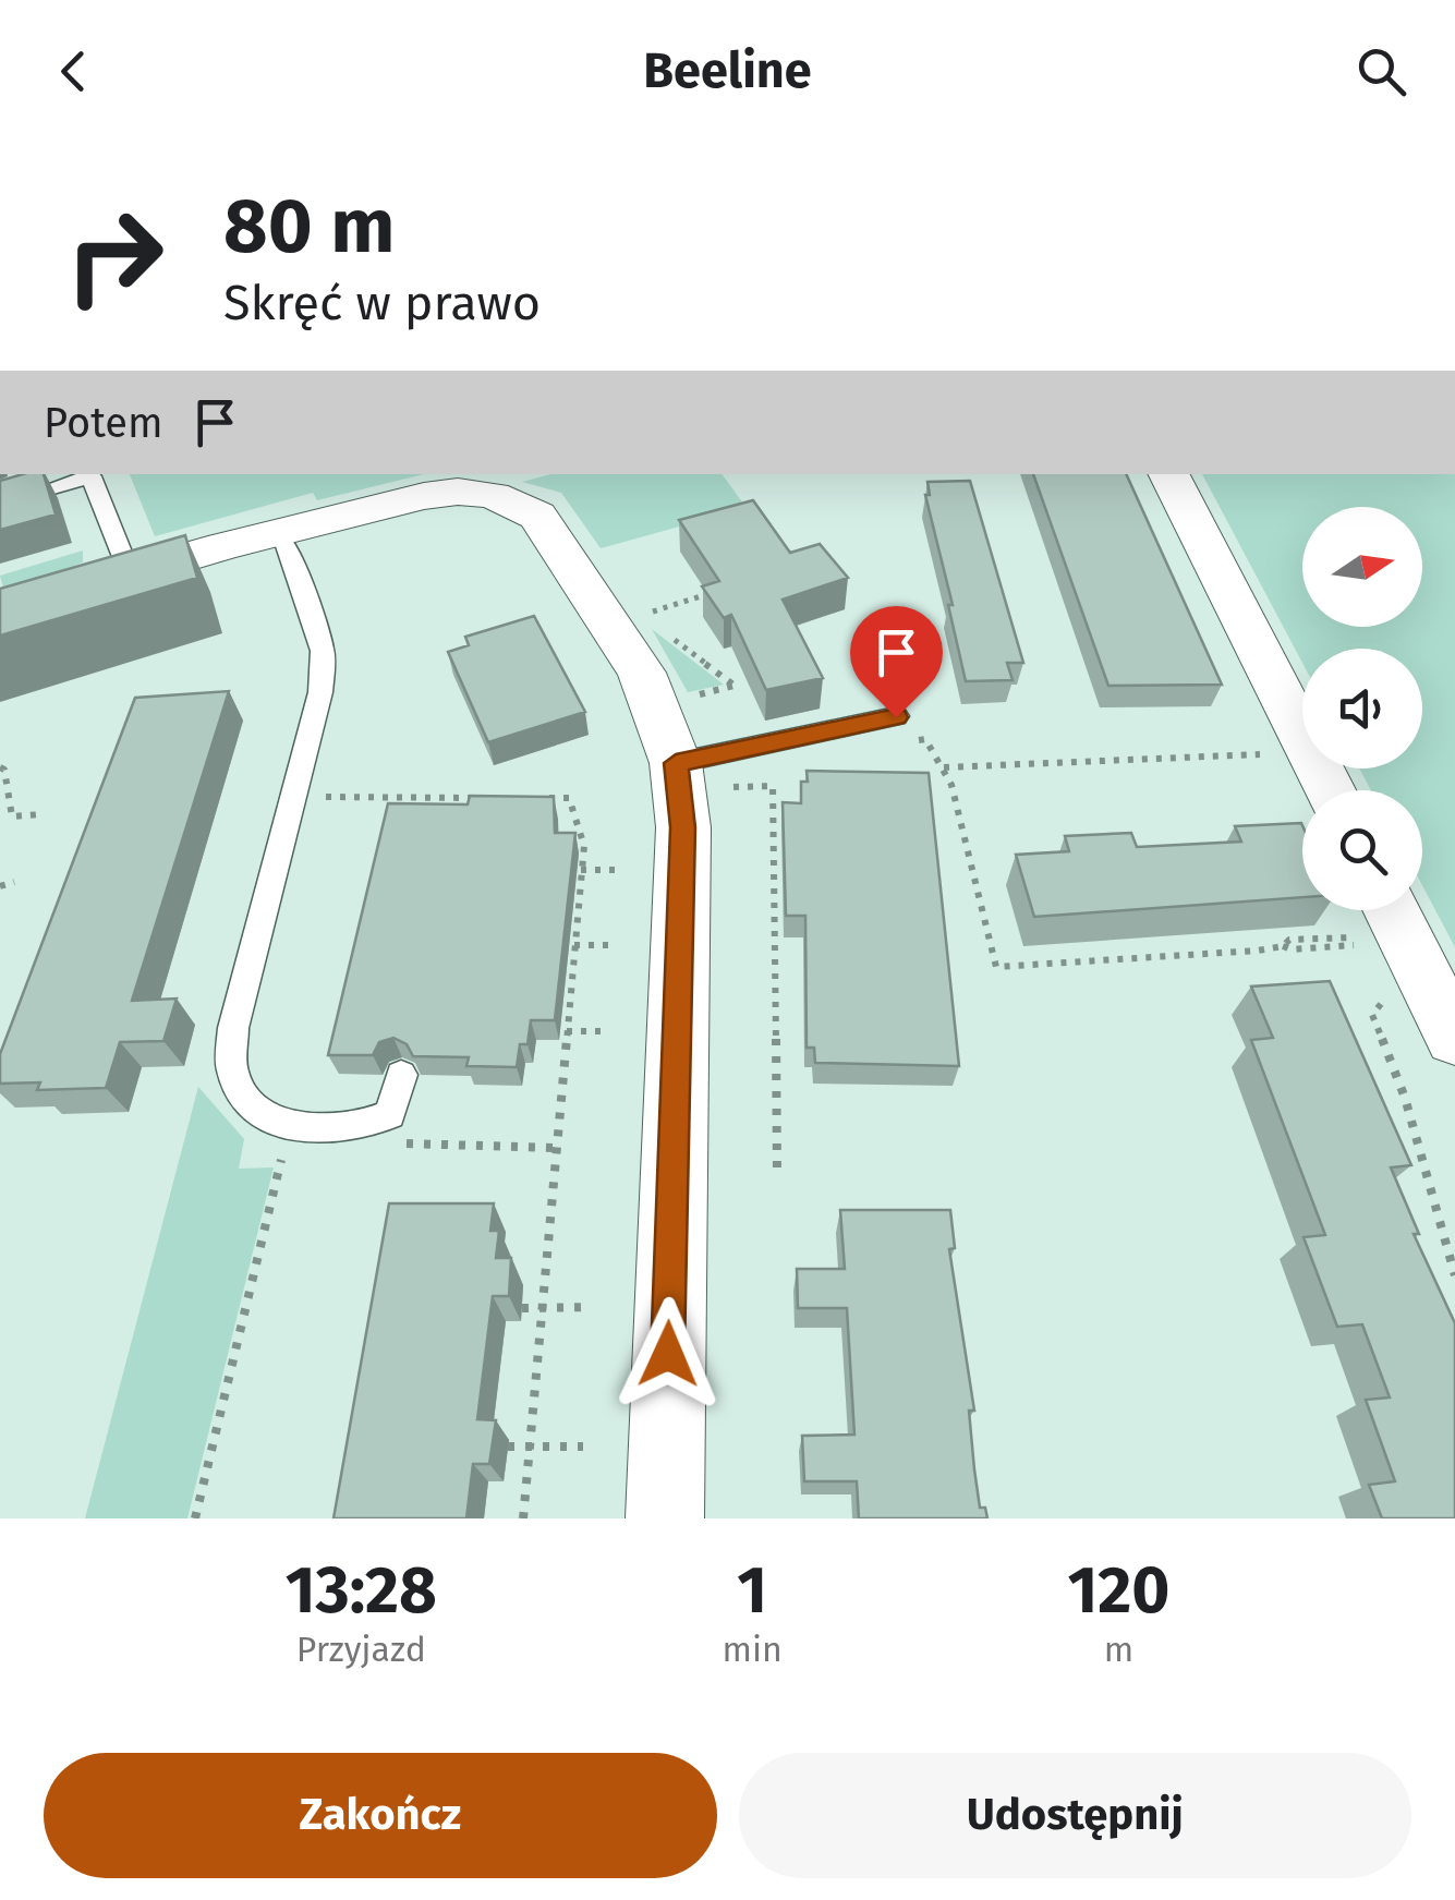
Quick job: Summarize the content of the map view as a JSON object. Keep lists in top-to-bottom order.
{
  "north": "right",
  "page": {
    "header": "Beeline",
    "turn": ["80 m", "Skręć w prawo"],
    "then": "Potem",
    "eta": [
      "13:28",
      "Przyjazd",
      "1",
      "min",
      "120",
      "m"
    ],
    "buttons": ["Zakończ", "Udostępnij"]
  }
}
